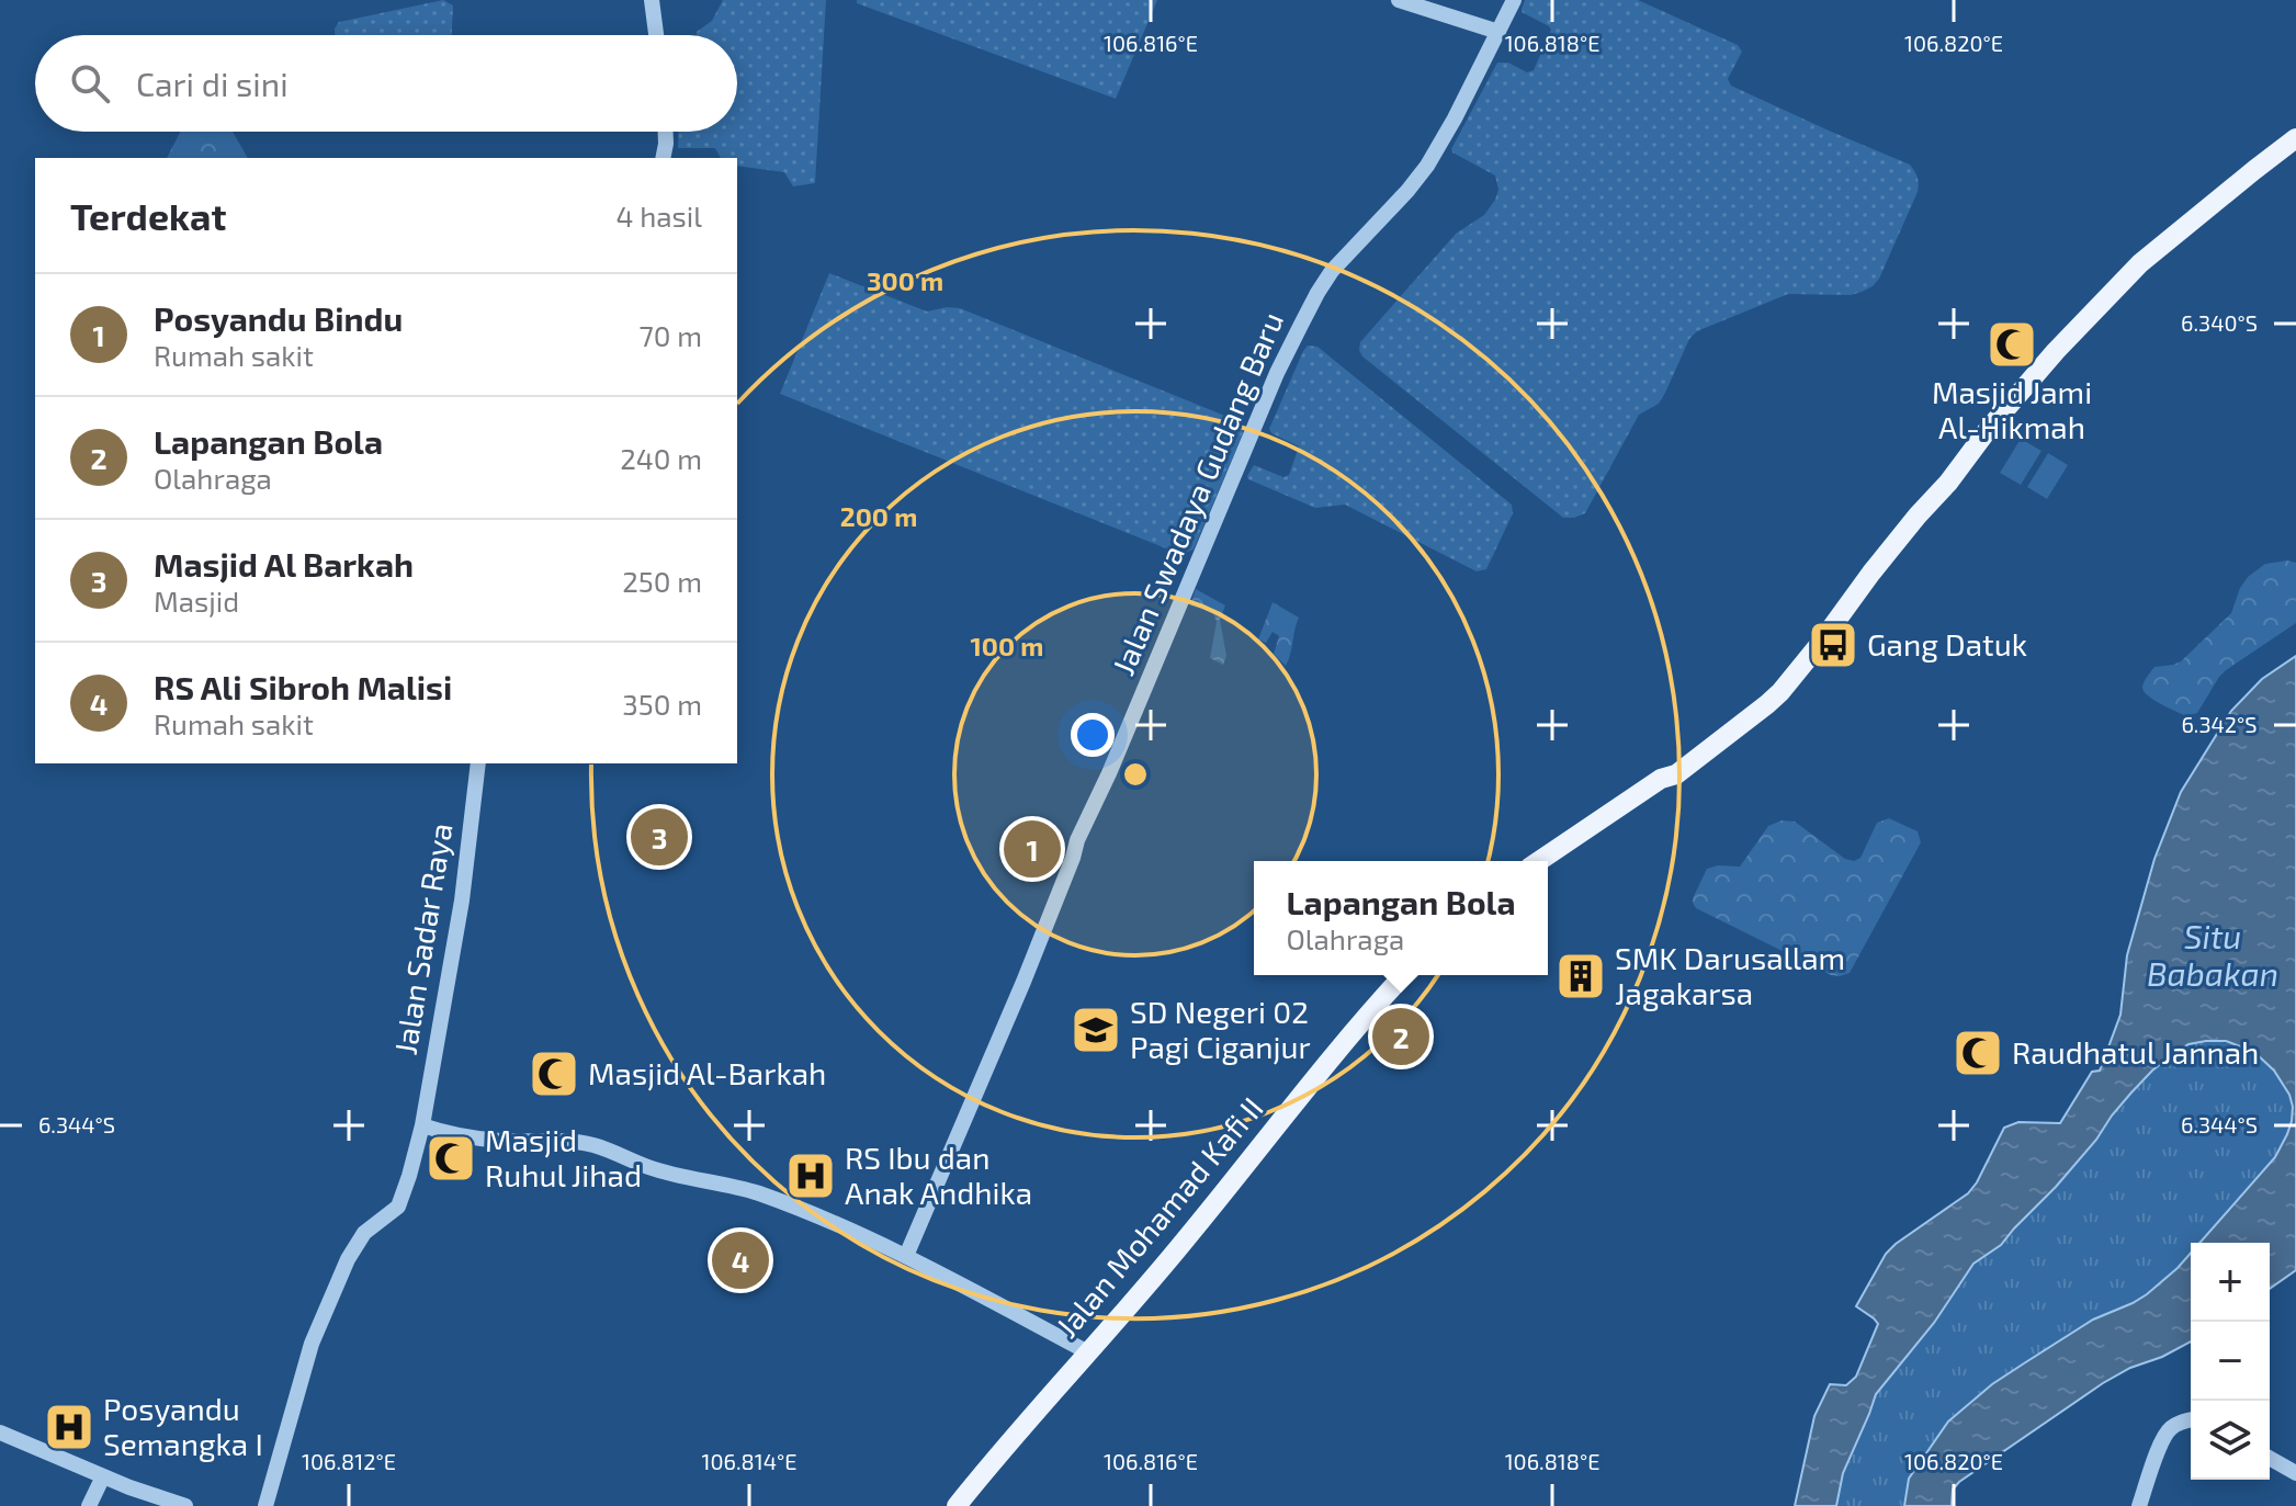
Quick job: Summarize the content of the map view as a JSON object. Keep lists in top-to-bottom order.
{
  "streets": {
    "main road": ["Jalan Mohamad Kafi II"],
    "street": ["Jalan Swadaya Gudang Baru", "Jalan Sadar Raya"]
  },
  "water": ["Situ Babakan"],
  "places": {
    "mosque": [
      "Masjid Jami Al-Hikmah",
      "Raudhatul Jannah",
      "Masjid Al-Barkah",
      "Masjid Ruhul Jihad"
    ],
    "bus stop": ["Gang Datuk"],
    "building": ["SMK Darusallam Jagakarsa"],
    "school or university": ["SD Negeri 02 Pagi Ciganjur"],
    "hospital": ["RS Ibu dan Anak Andhika", "Posyandu Semangka I"]
  },
  "page": {
    "search": "Cari di sini",
    "heading": ["Terdekat", "4 hasil"],
    "list": [
      {
        "mark": "1",
        "name": "Posyandu Bindu",
        "note": "Rumah sakit",
        "value": "70 m"
      },
      {
        "mark": "2",
        "name": "Lapangan Bola",
        "note": "Olahraga",
        "value": "240 m"
      },
      {
        "mark": "3",
        "name": "Masjid Al Barkah",
        "note": "Masjid",
        "value": "250 m"
      },
      {
        "mark": "4",
        "name": "RS Ali Sibroh Malisi",
        "note": "Rumah sakit",
        "value": "350 m"
      }
    ],
    "pins": [
      "3",
      "1",
      "2",
      "4"
    ],
    "popup": ["Lapangan Bola", "Olahraga"],
    "map_buttons": ["+", "−"]
  },
  "coordinates": [
    "106.816°E",
    "106.818°E",
    "106.820°E",
    "6.340°S",
    "6.342°S",
    "6.344°S",
    "106.812°E",
    "106.814°E"
  ],
  "rings": ["300 m", "200 m", "100 m"]
}
